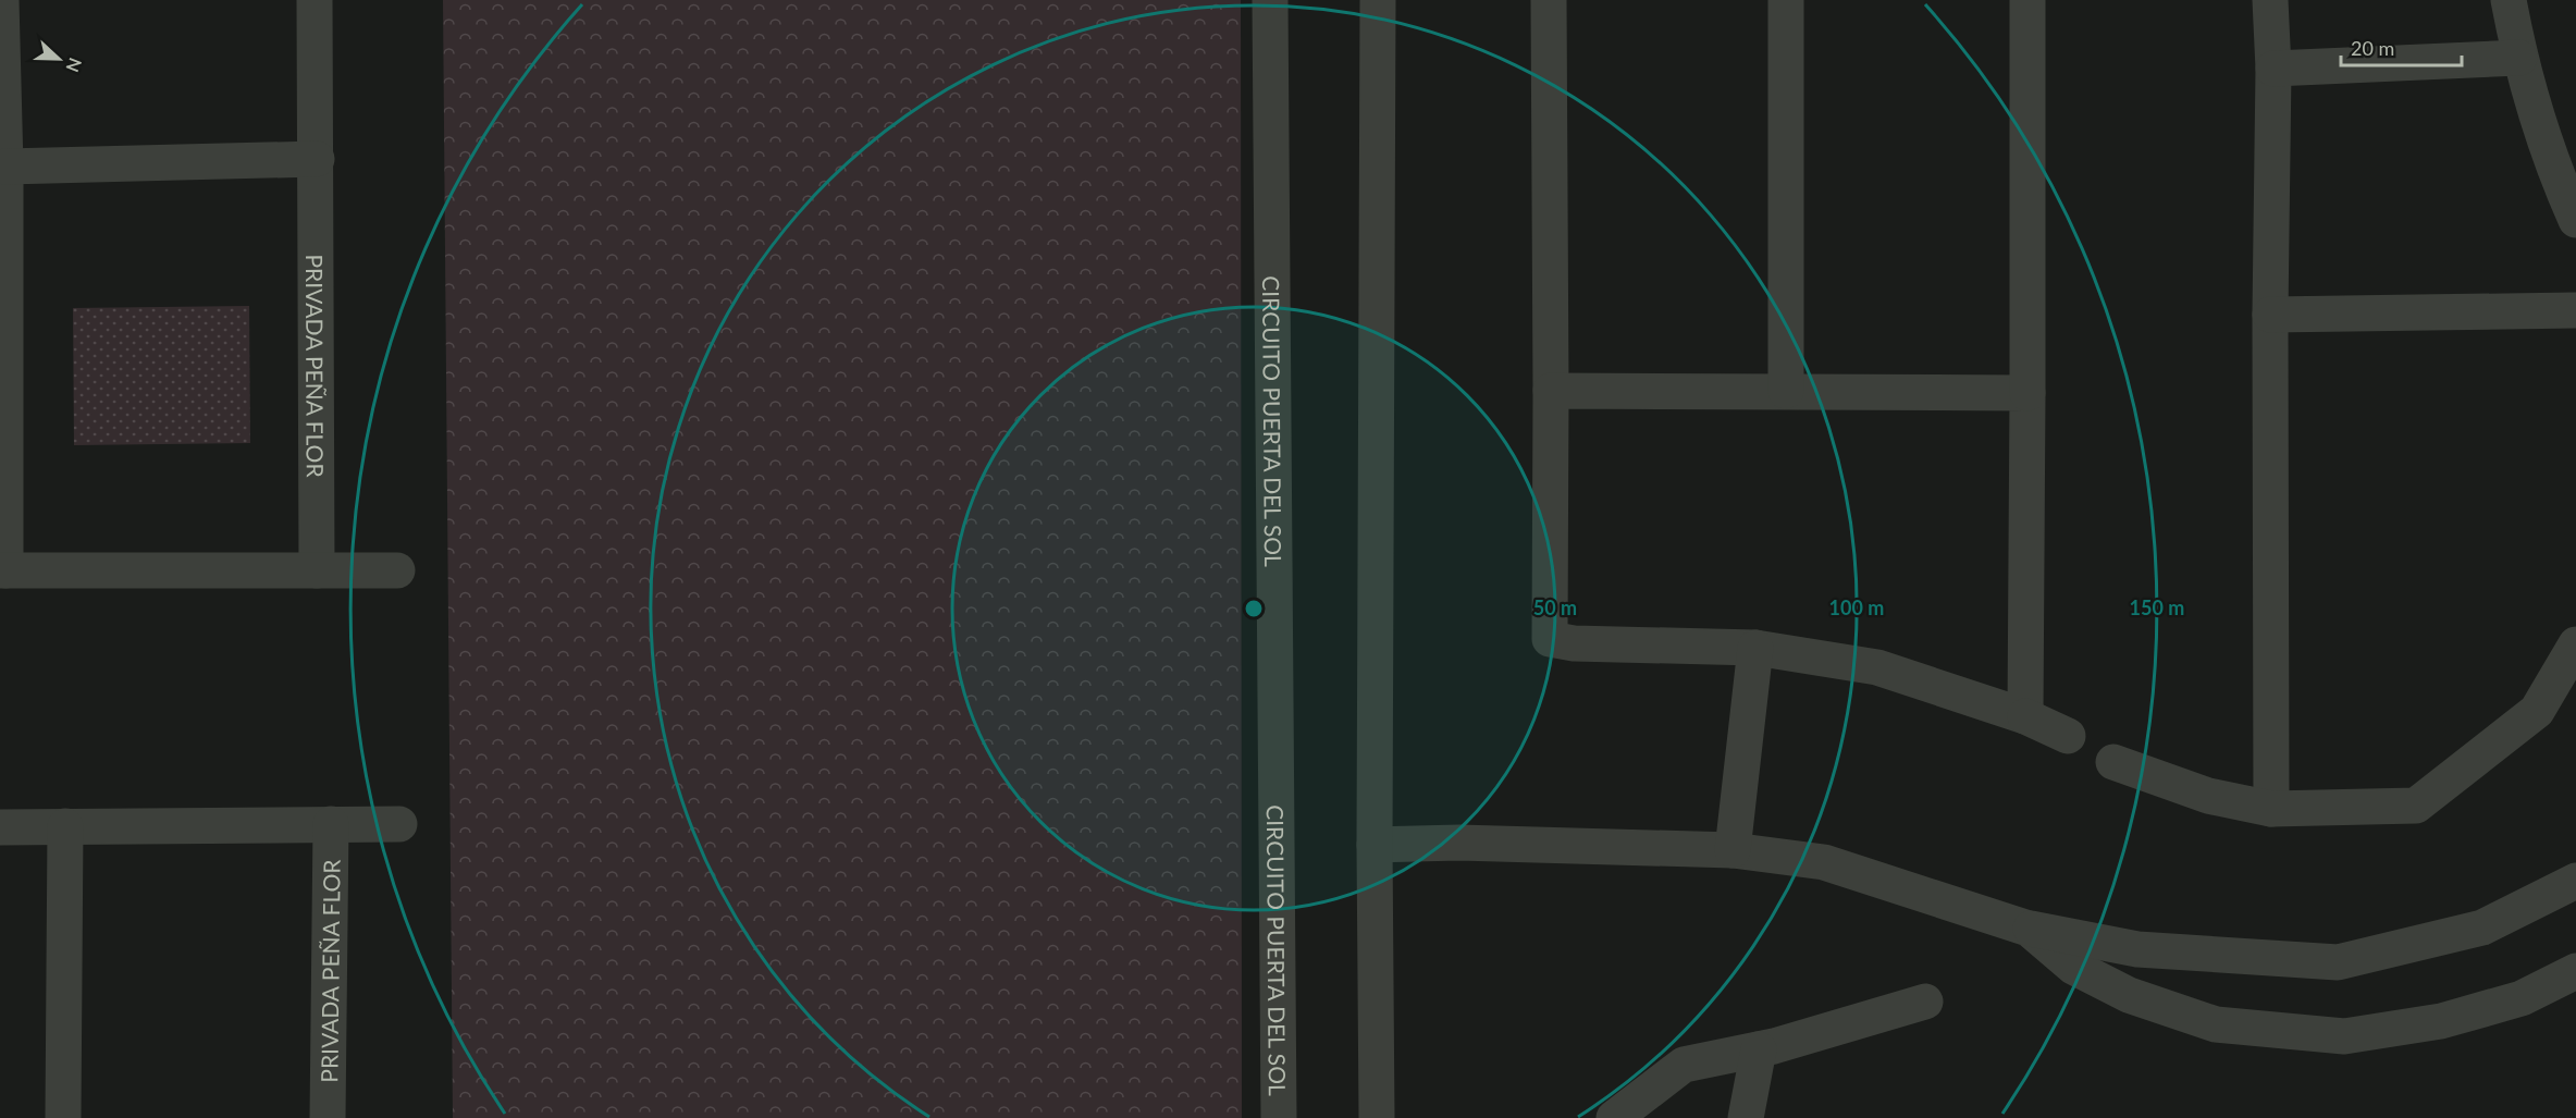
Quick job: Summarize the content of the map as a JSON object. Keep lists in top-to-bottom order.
{
  "streets": {
    "street": ["PRIVADA PEÑA FLOR", "CIRCUITO PUERTA DEL SOL"]
  },
  "scale_bar": "20 m",
  "north": "right",
  "rings": ["50 m", "100 m", "150 m"]
}
